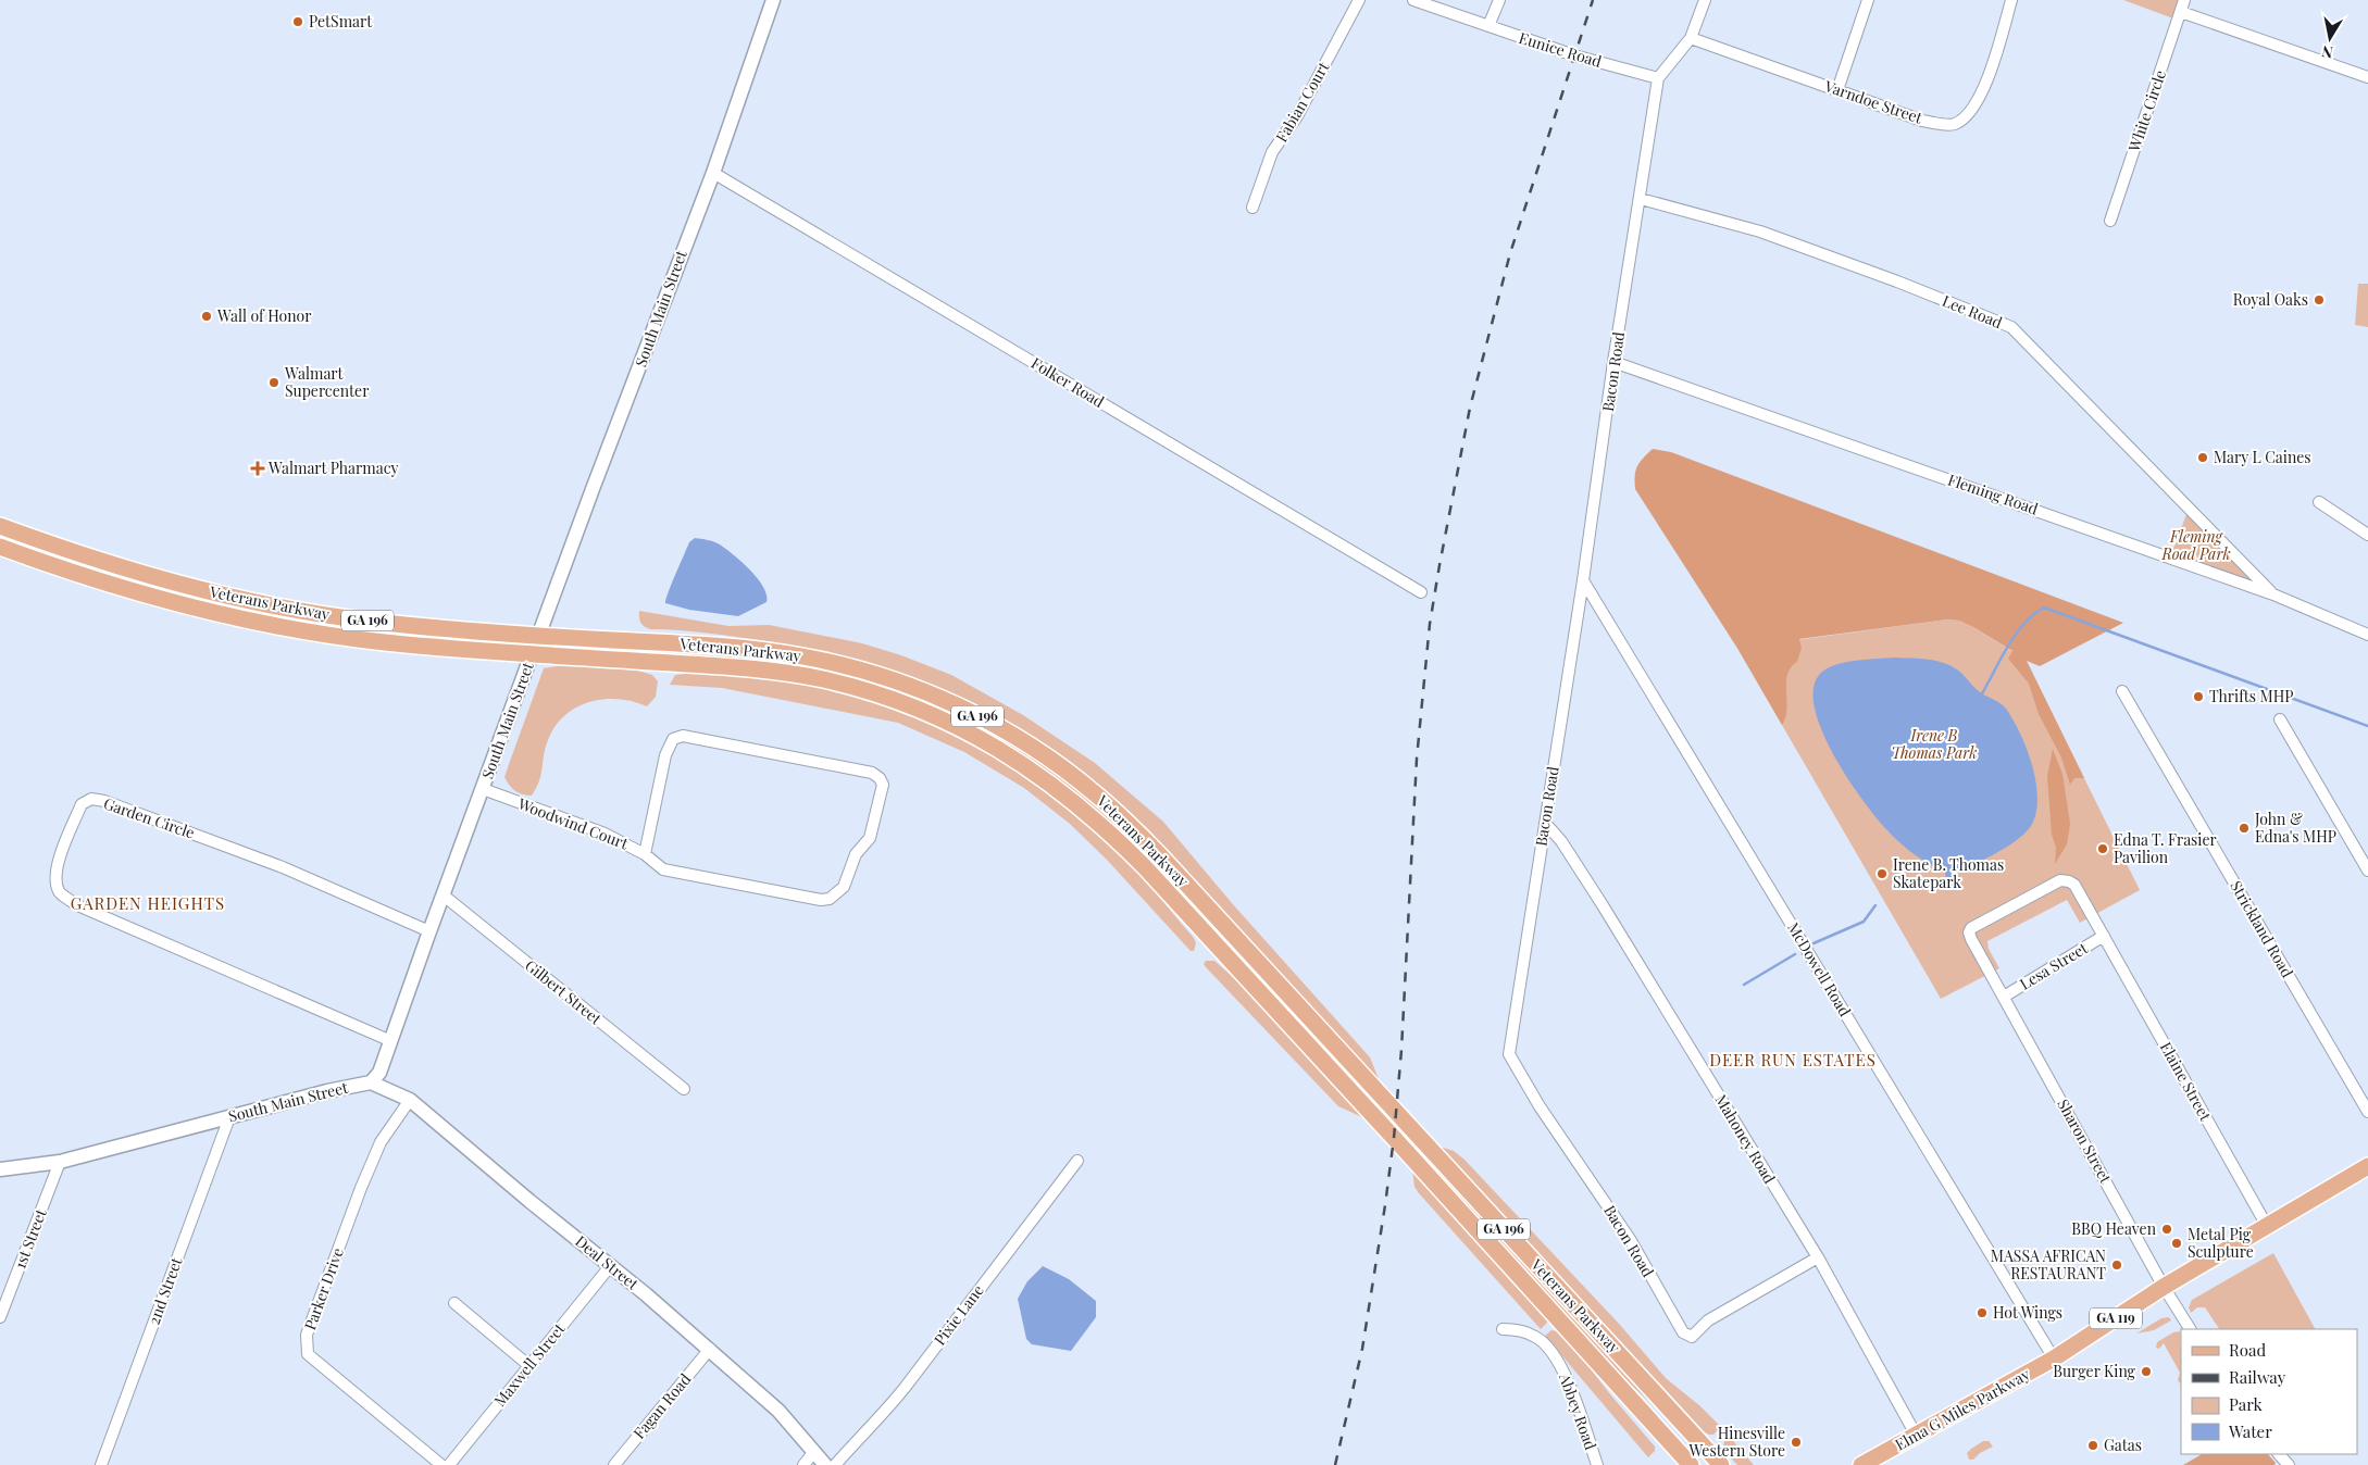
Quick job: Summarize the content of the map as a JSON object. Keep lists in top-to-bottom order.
{
  "streets": {
    "main road": [
      "Veterans Parkway",
      "GA 196",
      "GA 119",
      "Elma G Miles Parkway"
    ],
    "street": [
      "Eunice Road",
      "Fabian Court",
      "Varndoe Street",
      "White Circle",
      "South Main Street",
      "Lee Road",
      "Bacon Road",
      "Folker Road",
      "Fleming Road",
      "Garden Circle",
      "Woodwind Court",
      "Strickland Road",
      "Lesa Street",
      "McDowell Road",
      "Gilbert Street",
      "Elaine Street",
      "Mahoney Road",
      "Sharon Street",
      "1st Street",
      "Deal Street",
      "Parker Drive",
      "2nd Street",
      "Pixie Lane",
      "Maxwell Street",
      "Fagan Road",
      "Abbey Road"
    ]
  },
  "crossings": [
    ["Eunice Road", "Bacon Road"],
    ["South Main Street", "Folker Road"],
    ["South Main Street", "Veterans Parkway"],
    ["South Main Street", "Garden Circle"],
    ["South Main Street", "Woodwind Court"],
    ["South Main Street", "Gilbert Street"],
    ["South Main Street", "1st Street"],
    ["South Main Street", "Deal Street"],
    ["South Main Street", "2nd Street"],
    ["Lee Road", "Bacon Road"],
    ["Lee Road", "Fleming Road"],
    ["Bacon Road", "Fleming Road"],
    ["Bacon Road", "McDowell Road"],
    ["Bacon Road", "Mahoney Road"],
    ["Lesa Street", "Elaine Street"],
    ["Lesa Street", "Sharon Street"],
    ["McDowell Road", "Elma G Miles Parkway"],
    ["Elaine Street", "Sharon Street"],
    ["Elaine Street", "Elma G Miles Parkway"],
    ["Mahoney Road", "Elma G Miles Parkway"],
    ["Sharon Street", "Elma G Miles Parkway"],
    ["Deal Street", "Parker Drive"],
    ["Deal Street", "Maxwell Street"],
    ["Deal Street", "Fagan Road"]
  ],
  "districts": ["GARDEN HEIGHTS", "DEER RUN ESTATES"],
  "parks": ["Fleming Road Park", "Irene B Thomas Park"],
  "places": {
    "other": [
      "PetSmart",
      "Royal Oaks",
      "Wall of Honor",
      "Walmart Supercenter",
      "Mary L Caines",
      "Thrifts MHP",
      "John & Edna's MHP",
      "Edna T. Frasier Pavilion",
      "Irene B. Thomas Skatepark",
      "BBQ Heaven",
      "Metal Pig Sculpture",
      "MASSA AFRICAN RESTAURANT",
      "Hot Wings",
      "Burger King",
      "Hinesville Western Store",
      "Gatas"
    ],
    "health": ["Walmart Pharmacy"]
  },
  "legend": [
    "Road",
    "Railway",
    "Park",
    "Water"
  ],
  "north": "bottom"
}
